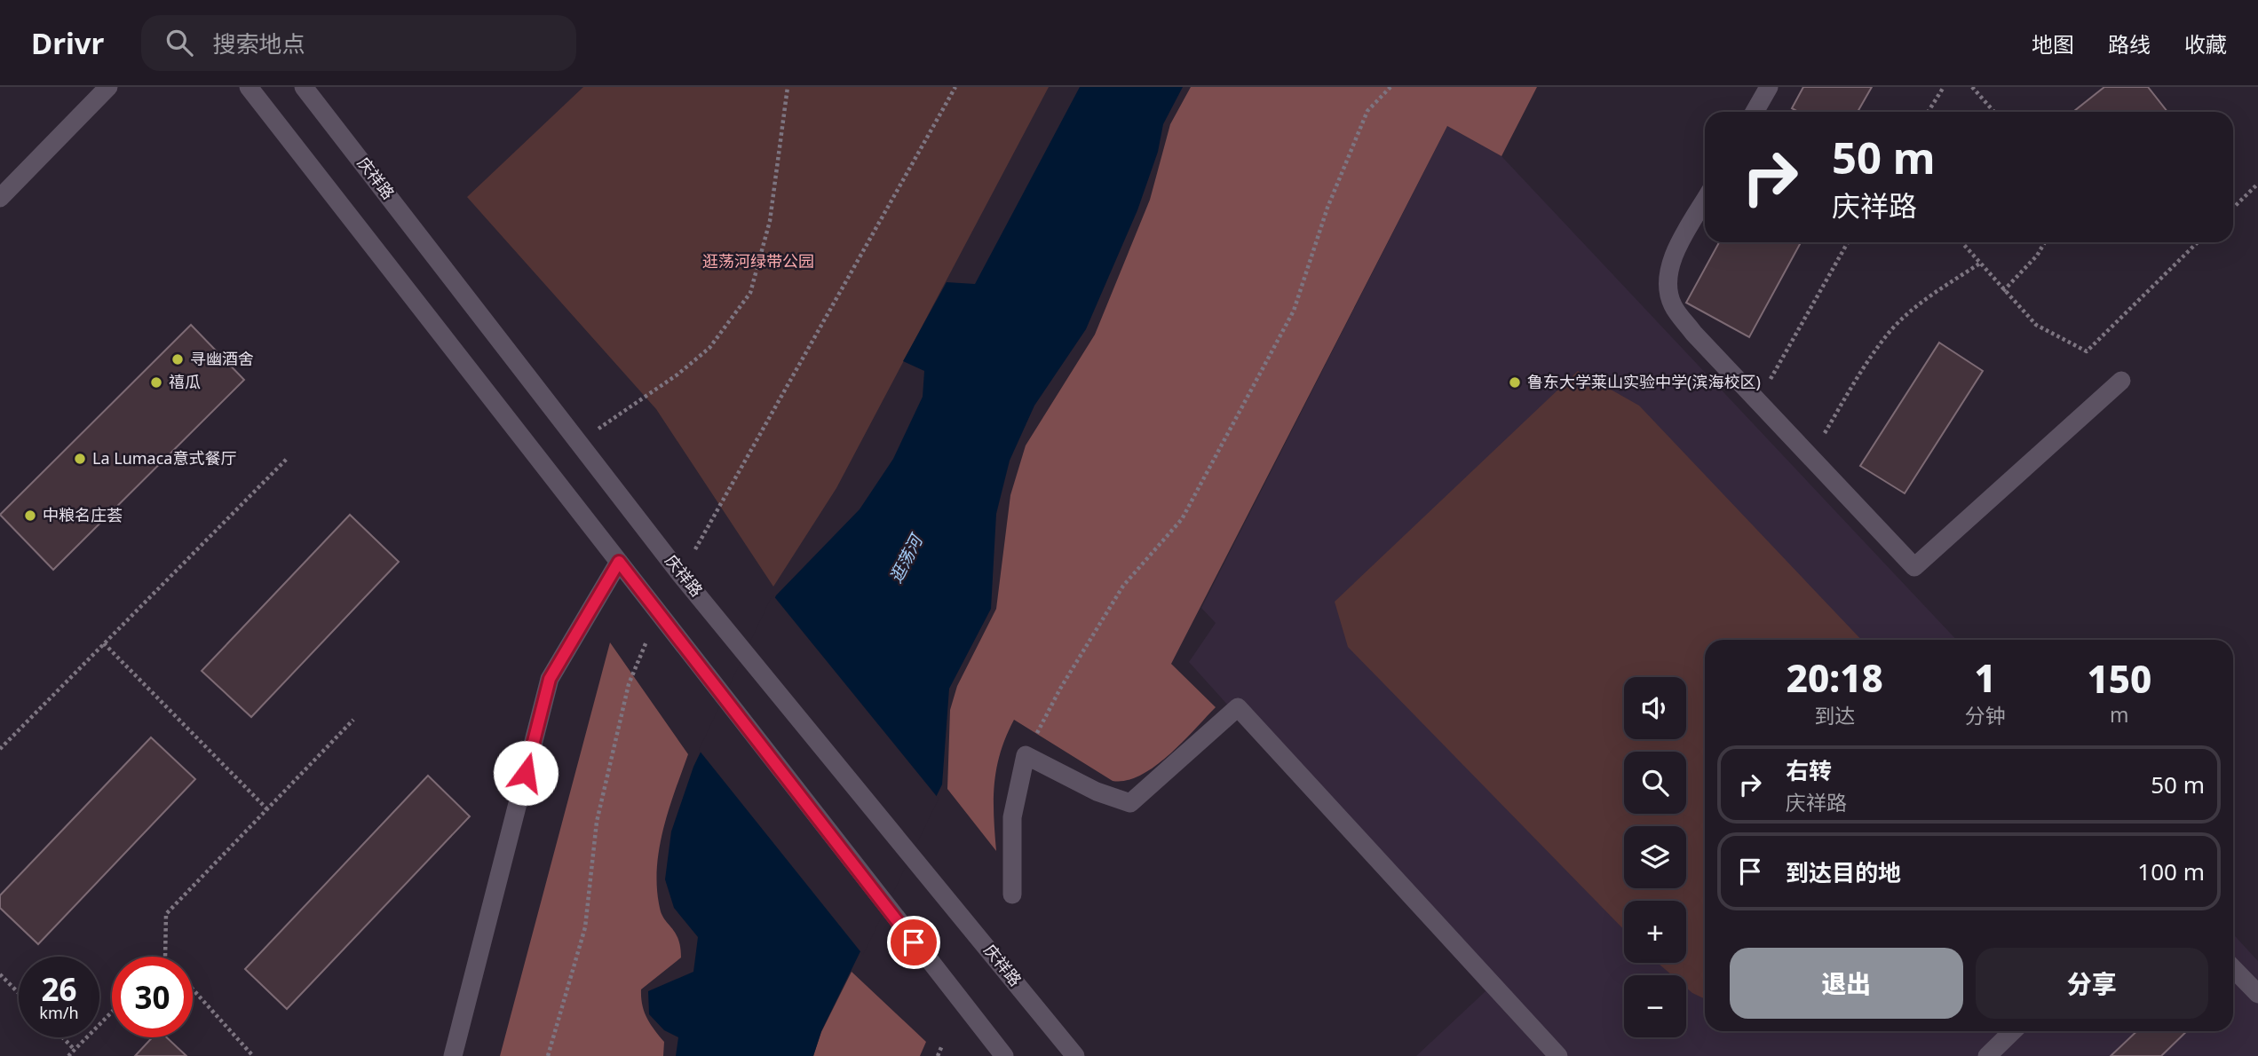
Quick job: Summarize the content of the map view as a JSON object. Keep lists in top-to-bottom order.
{
  "streets": {
    "street": ["庆祥路"]
  },
  "water": ["逛荡河"],
  "parks": ["逛荡河绿带公园"],
  "places": [
    "寻幽酒舍",
    "禧瓜",
    "鲁东大学莱山实验中学(滨海校区)",
    "La Lumaca意式餐厅",
    "中粮名庄荟"
  ],
  "page": {
    "header": "Drivr",
    "search": "搜索地点",
    "nav": ["地图", "路线", "收藏"],
    "turn": ["50 m", "庆祥路"],
    "eta": [
      "20:18",
      "到达",
      "1",
      "分钟",
      "150",
      "m"
    ],
    "map_buttons": ["+", "−"],
    "list": [
      {
        "name": "右转",
        "note": "庆祥路",
        "value": "50 m"
      },
      {
        "name": "到达目的地",
        "value": "100 m"
      }
    ],
    "buttons": ["退出", "分享"],
    "speed": "26 km/h",
    "limit": "30"
  }
}
